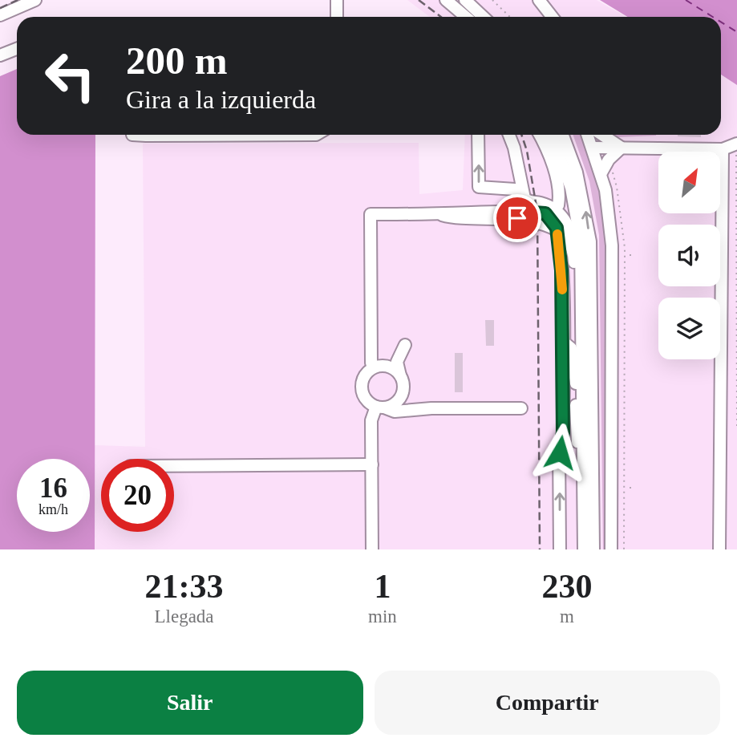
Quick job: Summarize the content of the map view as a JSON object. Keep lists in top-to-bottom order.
{
  "north": "top right",
  "page": {
    "turn": ["200 m", "Gira a la izquierda"],
    "speed": "16 km/h",
    "limit": "20",
    "eta": [
      "21:33",
      "Llegada",
      "1",
      "min",
      "230",
      "m"
    ],
    "buttons": ["Salir", "Compartir"]
  }
}
